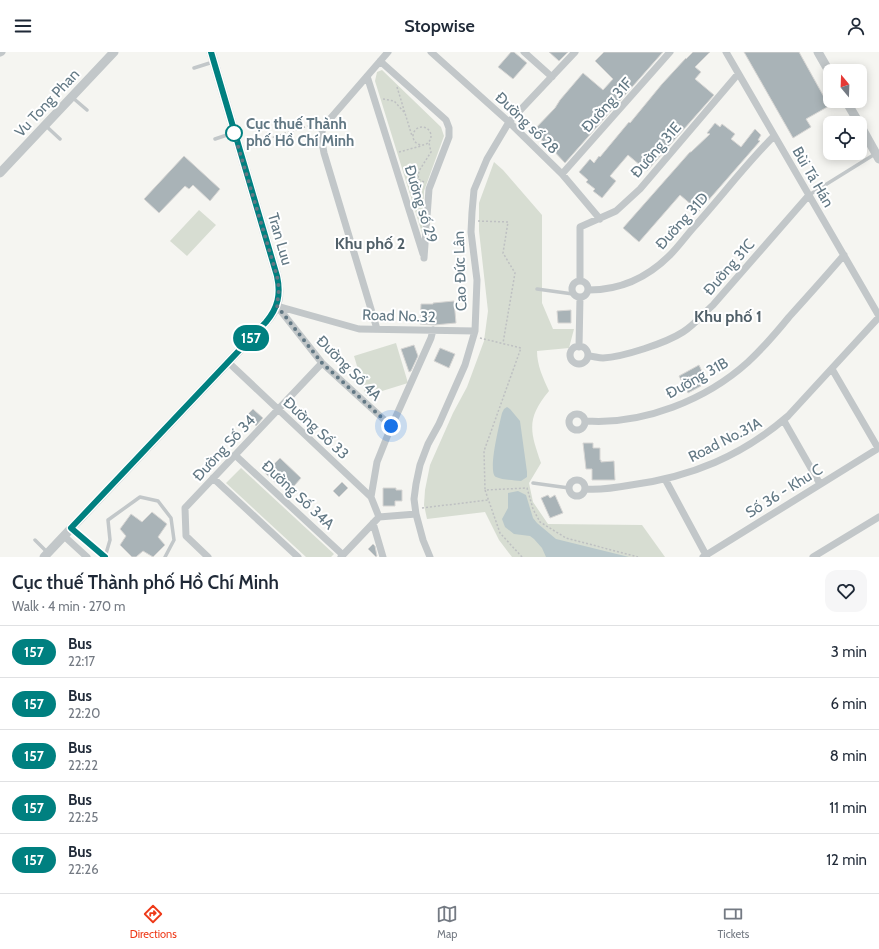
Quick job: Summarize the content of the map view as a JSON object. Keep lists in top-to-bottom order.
{
  "streets": {
    "street": [
      "Vu Tong Phan",
      "Đường 31F",
      "Đường số 28",
      "Đường 31E",
      "Bùi Tá Hán",
      "Đường số 29",
      "Đường 31D",
      "Tran Luu",
      "Đường 31C",
      "Cao Đức Lân",
      "Road No.32",
      "Đường Số 4A",
      "Đường 31B",
      "Đường Số 33",
      "Road No.31A",
      "Đường Số 34",
      "Số 36 - Khu C",
      "Đường Số 34A"
    ]
  },
  "crossings": [
    ["Đường 31F", "Đường số 28"],
    ["Đường số 28", "Đường 31E"],
    ["Đường số 28", "Cao Đức Lân"],
    ["Đường 31E", "Bùi Tá Hán"],
    ["Đường 31E", "Đường 31D"],
    ["Bùi Tá Hán", "Đường 31D"],
    ["Bùi Tá Hán", "Đường 31C"],
    ["Bùi Tá Hán", "Đường 31B"],
    ["Bùi Tá Hán", "Road No.31A"],
    ["Tran Luu", "Road No.32"],
    ["Tran Luu", "Đường Số 4A"],
    ["Tran Luu", "Đường Số 33"],
    ["Cao Đức Lân", "Road No.32"],
    ["Road No.32", "Đường Số 4A"],
    ["Đường Số 4A", "Đường Số 34"],
    ["Đường Số 33", "Đường Số 34"],
    ["Đường Số 34", "Đường Số 34A"]
  ],
  "districts": ["Khu phố 2", "Khu phố 1"],
  "places": ["Cục thuế Thành phố Hồ Chí Minh"],
  "lines": ["bus line 157"],
  "north": "top",
  "page": {
    "header": "Stopwise",
    "on_map": "157",
    "heading": ["Cục thuế Thành phố Hồ Chí Minh", "Walk · 4 min · 270 m"],
    "list": [
      {
        "mark": "157",
        "name": "Bus",
        "note": "22:17",
        "value": "3 min"
      },
      {
        "mark": "157",
        "name": "Bus",
        "note": "22:20",
        "value": "6 min"
      },
      {
        "mark": "157",
        "name": "Bus",
        "note": "22:22",
        "value": "8 min"
      },
      {
        "mark": "157",
        "name": "Bus",
        "note": "22:25",
        "value": "11 min"
      },
      {
        "mark": "157",
        "name": "Bus",
        "note": "22:26",
        "value": "12 min"
      }
    ],
    "tabs": ["Directions", "Map", "Tickets"]
  }
}
